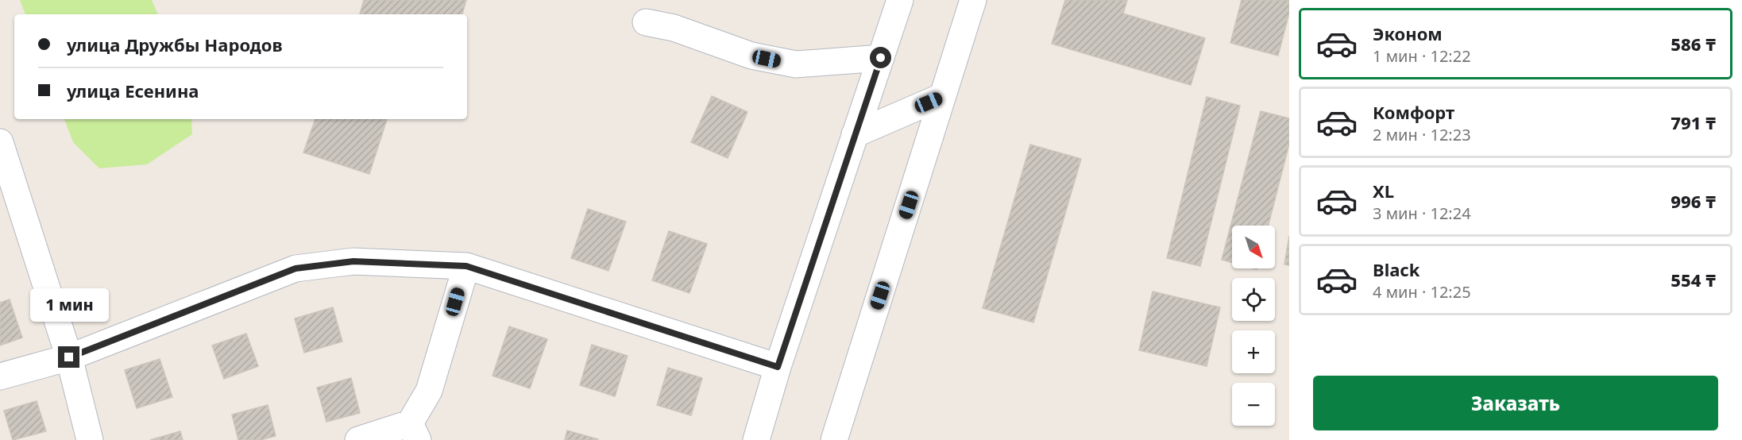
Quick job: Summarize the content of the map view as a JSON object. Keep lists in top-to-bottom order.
{
  "north": "bottom right",
  "page": {
    "list": [
      {
        "name": "Эконом",
        "note": "1 мин · 12:22",
        "value": "586 ₸"
      },
      {
        "name": "Комфорт",
        "note": "2 мин · 12:23",
        "value": "791 ₸"
      },
      {
        "name": "XL",
        "note": "3 мин · 12:24",
        "value": "996 ₸"
      },
      {
        "name": "Black",
        "note": "4 мин · 12:25",
        "value": "554 ₸"
      }
    ],
    "banner": ["улица Дружбы Народов", "улица Есенина"],
    "map_buttons": ["+", "−"],
    "bubble": "1 мин",
    "buttons": "Заказать"
  }
}
